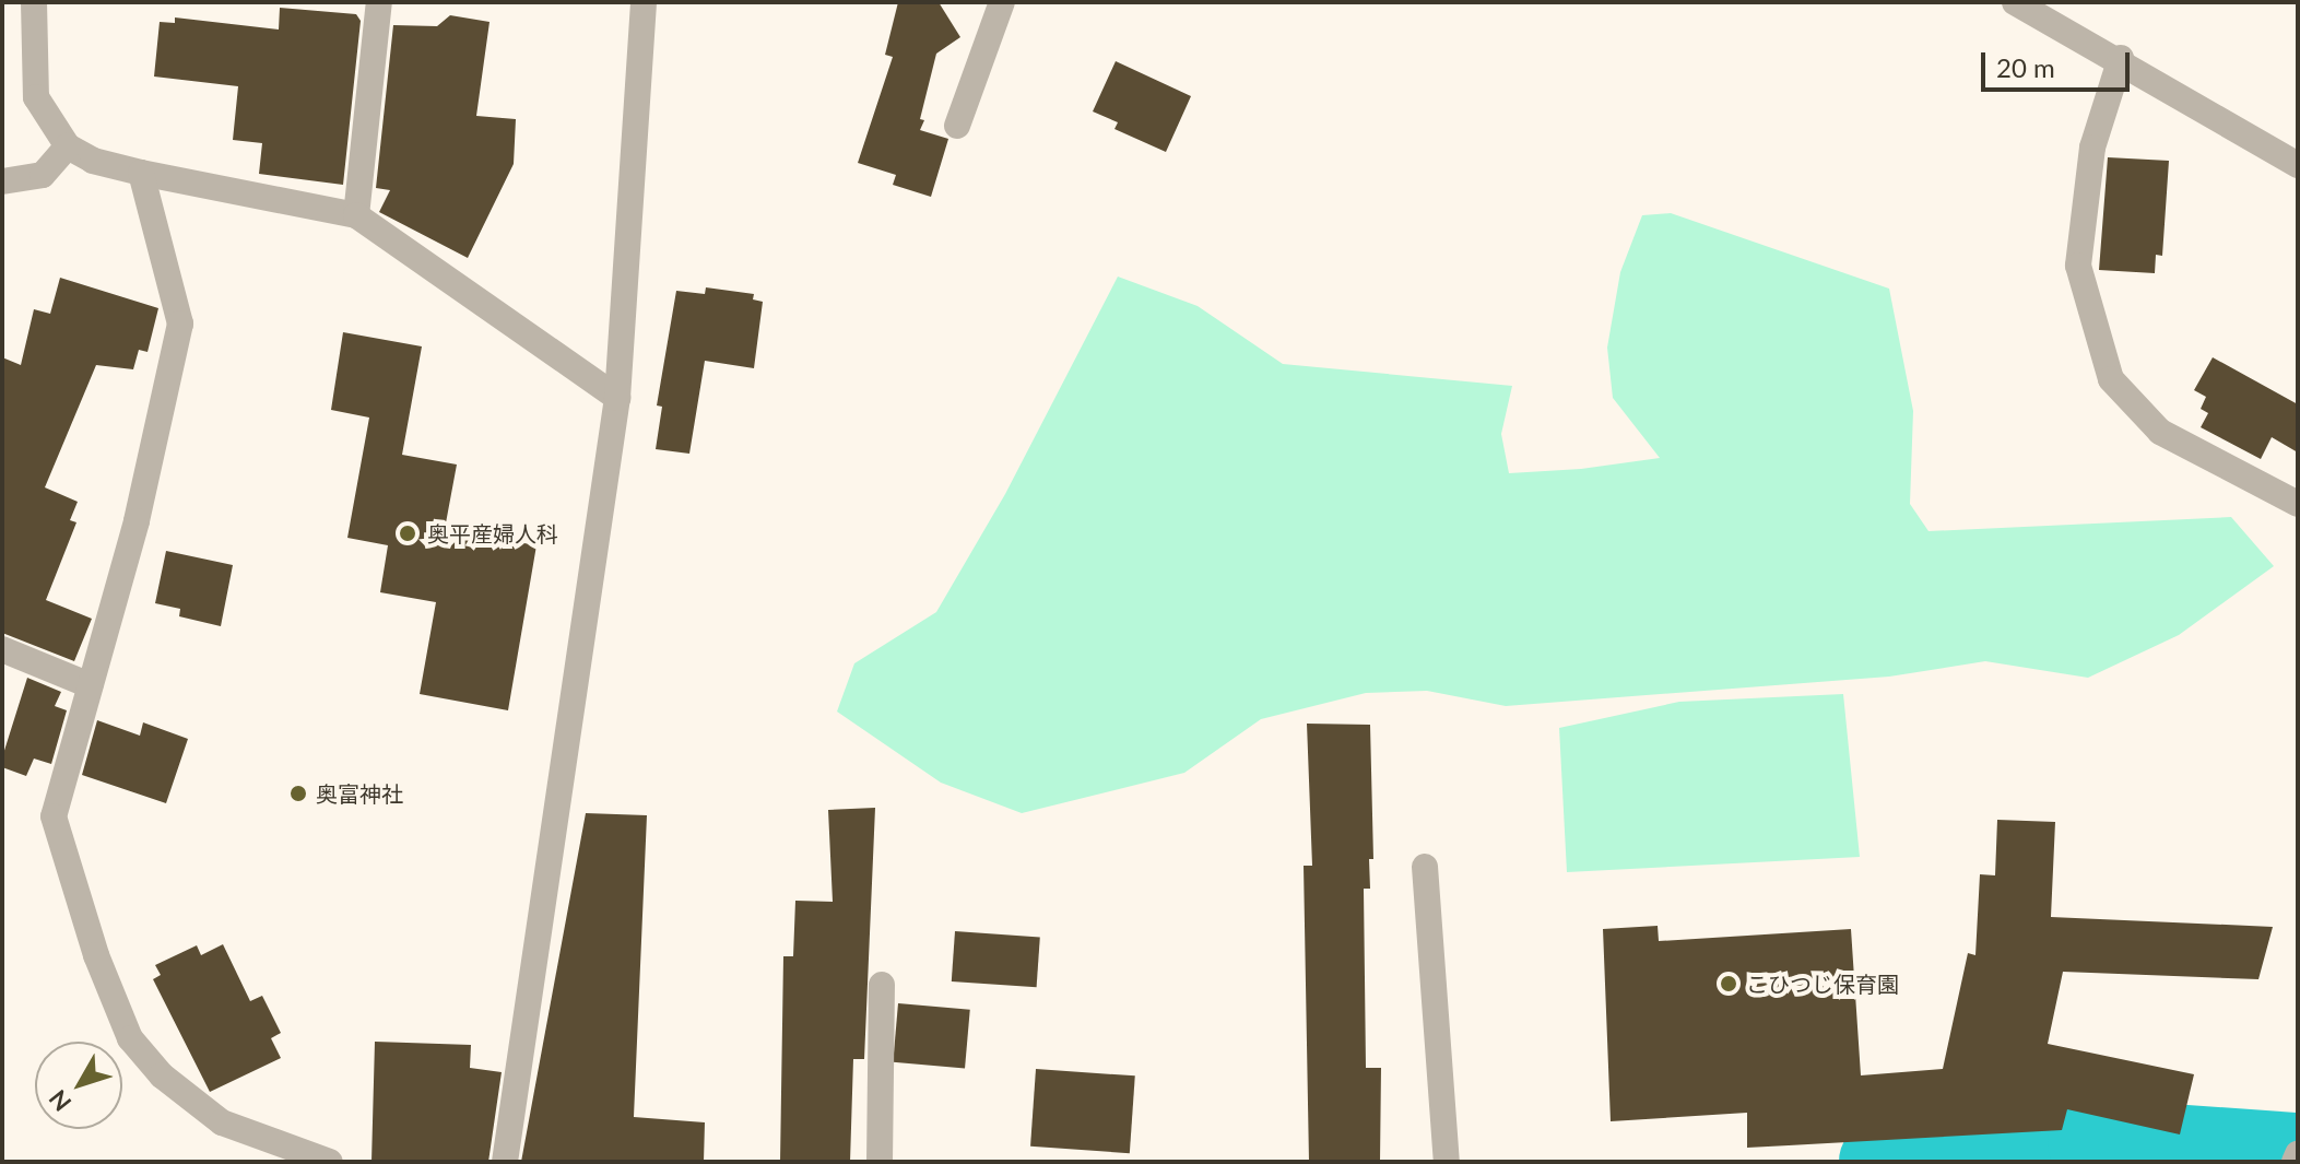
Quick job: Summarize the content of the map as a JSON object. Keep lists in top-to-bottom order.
{
  "places": ["奥平産婦人科", "奥富神社", "こひつじ保育園"],
  "scale_bar": "20 m",
  "north": "bottom left"
}
